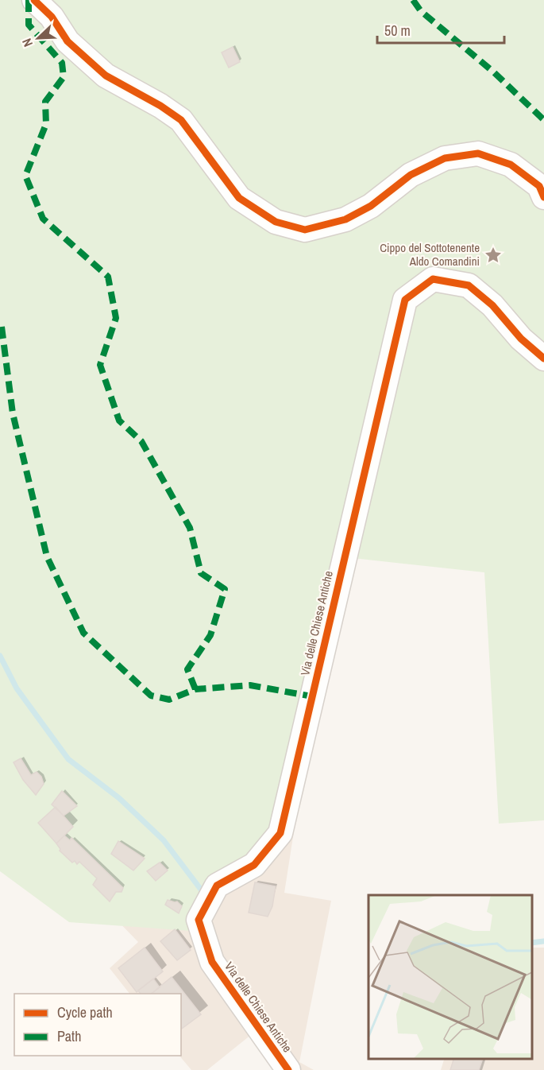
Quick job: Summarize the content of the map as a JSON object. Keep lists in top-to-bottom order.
{
  "streets": {
    "street": ["Via delle Chiese Antiche"]
  },
  "places": {
    "place": ["Cippo del Sottotenente Aldo Comandini"]
  },
  "legend": ["Cycle path", "Path"],
  "scale_bar": "50 m",
  "north": "bottom left"
}
